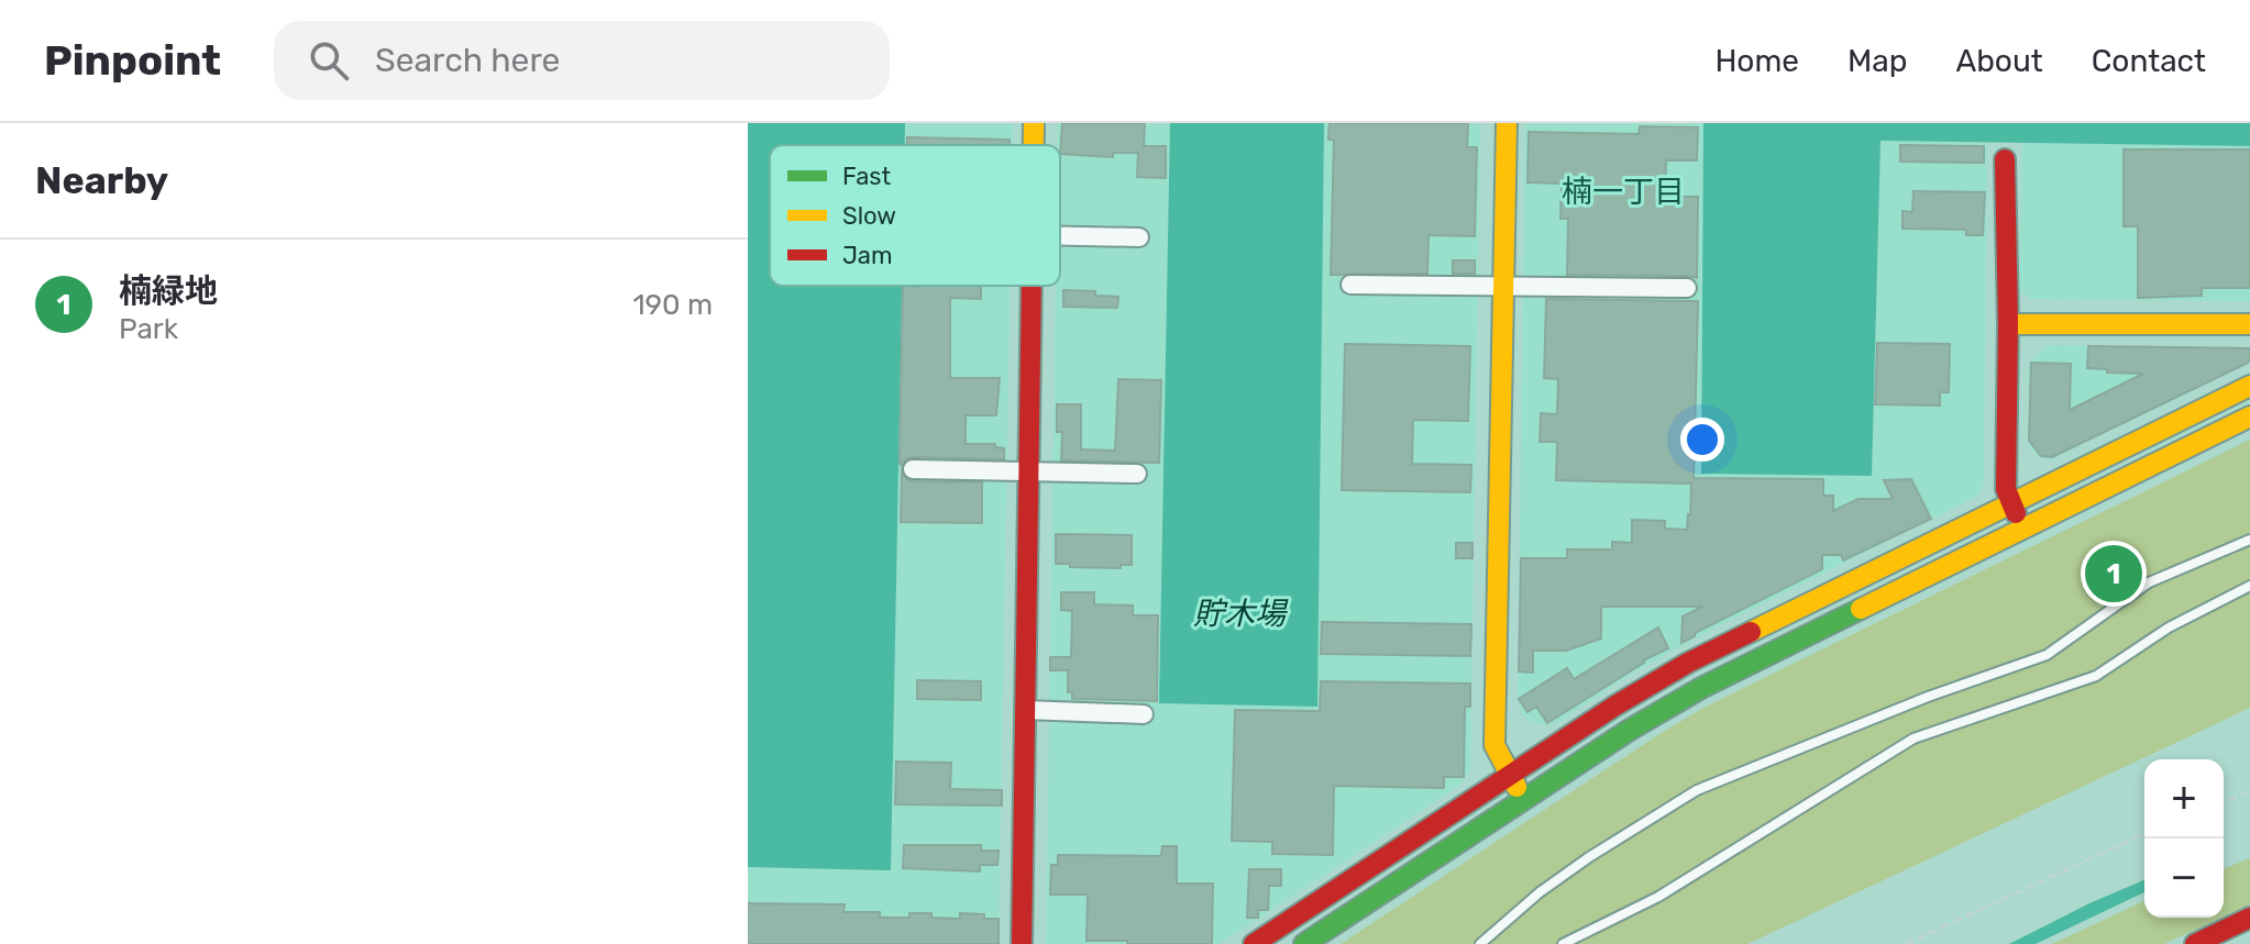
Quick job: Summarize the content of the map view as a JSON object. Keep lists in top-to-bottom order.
{
  "districts": ["楠一丁目"],
  "water": ["貯木場"],
  "legend": ["Fast", "Slow", "Jam"],
  "page": {
    "header": "Pinpoint",
    "search": "Search here",
    "nav": [
      "Home",
      "Map",
      "About",
      "Contact"
    ],
    "heading": "Nearby",
    "list": [
      {
        "mark": "1",
        "name": "楠緑地",
        "note": "Park",
        "value": "190 m"
      }
    ],
    "pins": "1",
    "map_buttons": ["+", "−"]
  }
}
